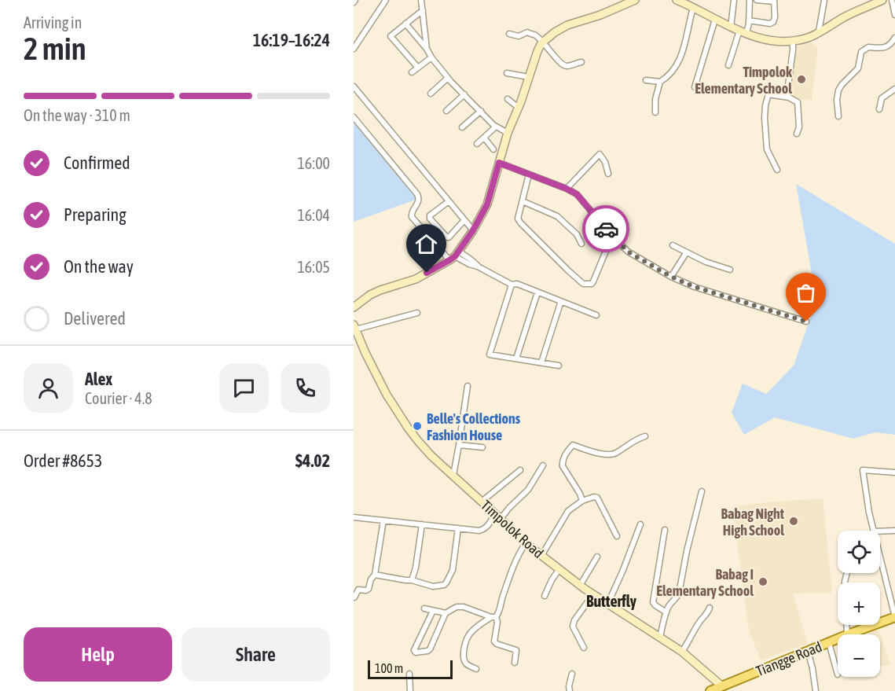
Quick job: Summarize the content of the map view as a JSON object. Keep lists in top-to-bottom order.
{
  "streets": {
    "main road": ["Tiangge Road"],
    "street": ["Timpolok Road"]
  },
  "crossings": [
    ["Timpolok Road", "Tiangge Road"]
  ],
  "districts": ["Butterfly"],
  "places": [
    "Timpolok Elementary School",
    "Belle's Collections Fashion House",
    "Babag Night High School",
    "Babag I Elementary School"
  ],
  "scale_bar": "100 m",
  "page": {
    "heading": ["2 min", "Arriving in", "16:19–16:24"],
    "panel": [
      "Alex",
      "Courier · 4.8",
      "Order #8653",
      "$4.02"
    ],
    "bar": "On the way · 310 m",
    "list": [
      ["Confirmed", "16:00"],
      ["Preparing", "16:04"],
      ["On the way", "16:05"],
      "Delivered"
    ],
    "map_buttons": ["+", "−"],
    "buttons": ["Help", "Share"],
    "scale": "100 m"
  }
}
